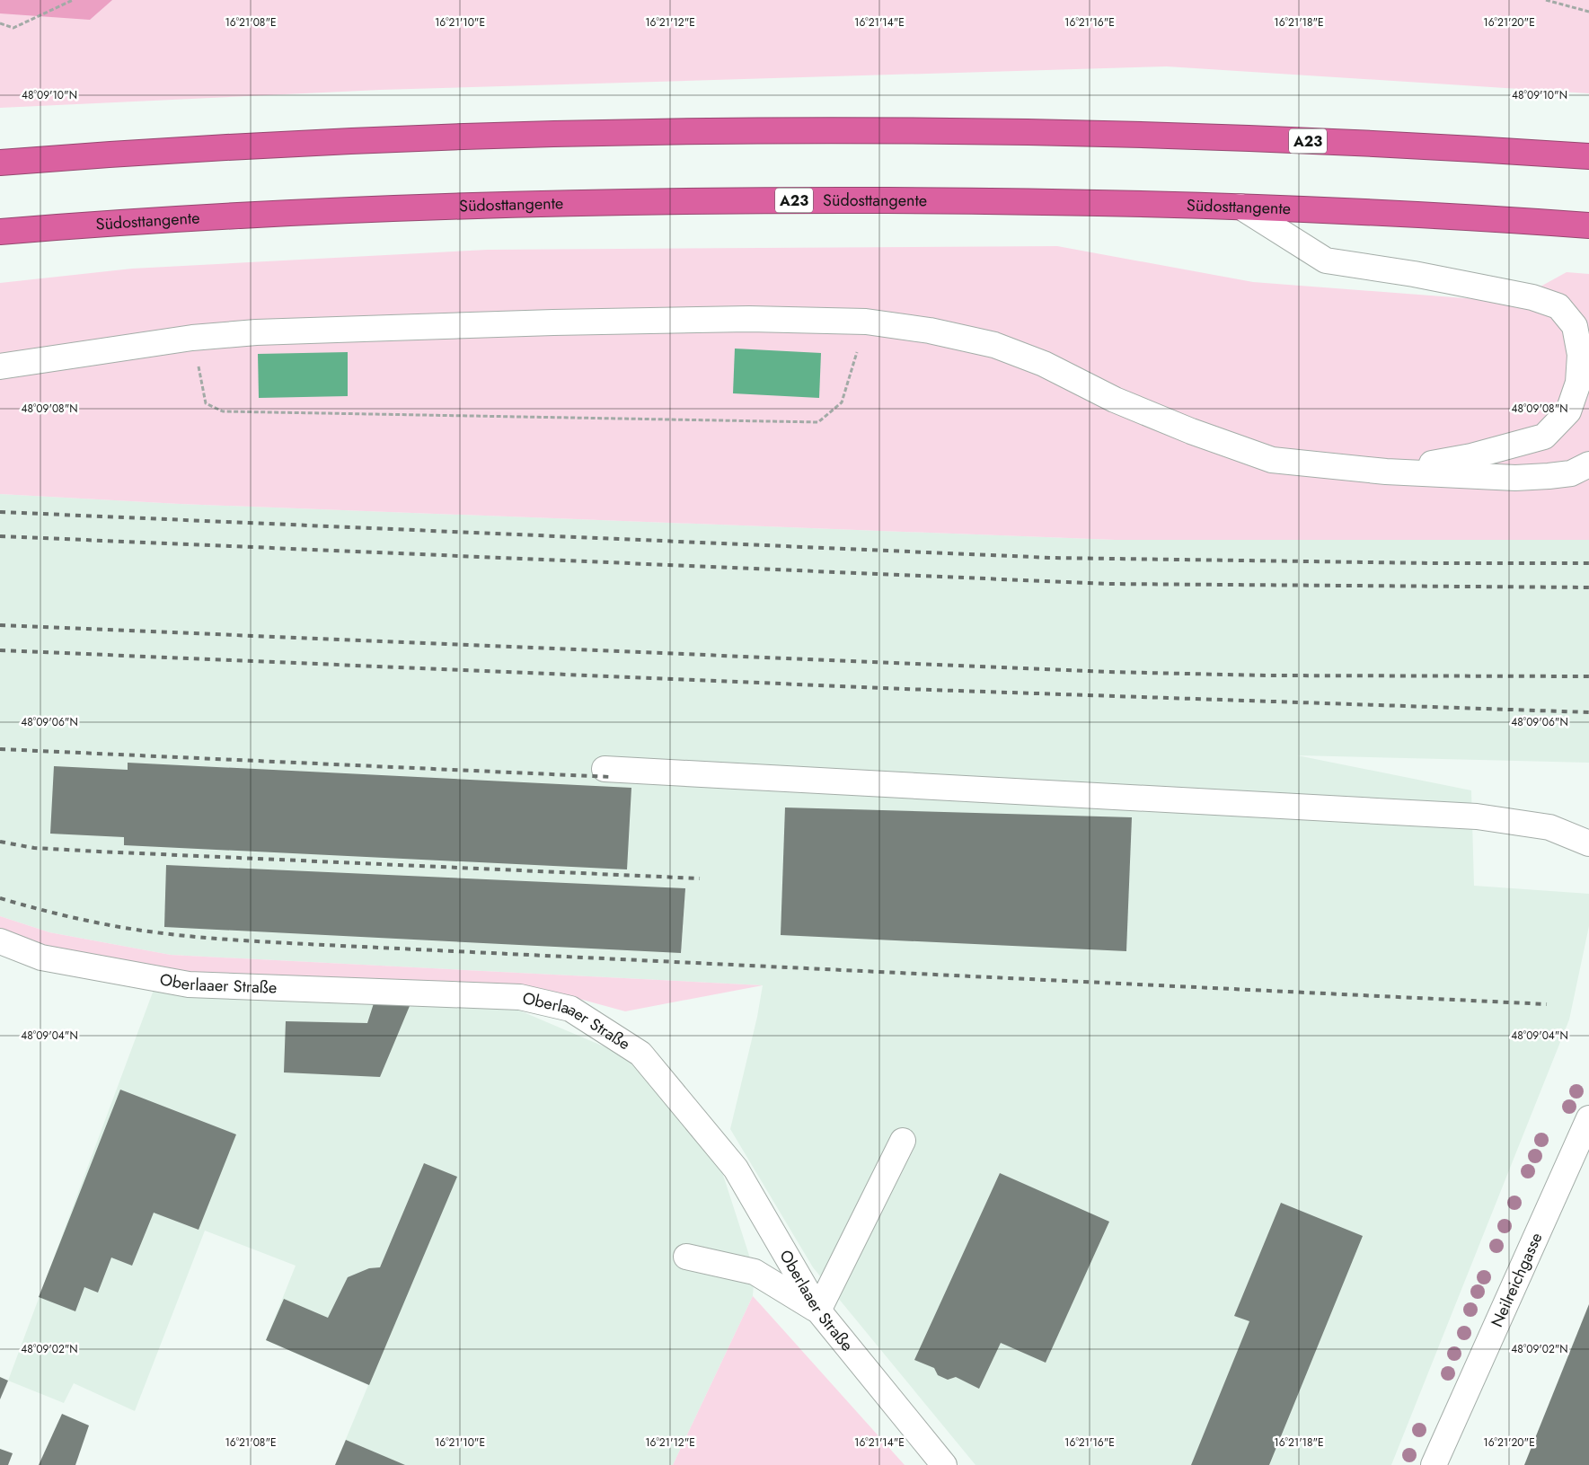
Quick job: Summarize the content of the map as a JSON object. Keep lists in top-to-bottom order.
{
  "streets": {
    "highway": ["A23", "Südosttangente"],
    "street": ["Oberlaaer Straße", "Neilreichgasse"]
  },
  "coordinates": [
    "16°21'08\"E",
    "16°21'10\"E",
    "16°21'12\"E",
    "16°21'14\"E",
    "16°21'16\"E",
    "16°21'18\"E",
    "16°21'20\"E",
    "48°09'10\"N",
    "48°09'08\"N",
    "48°09'06\"N",
    "48°09'04\"N",
    "48°09'02\"N"
  ]
}
